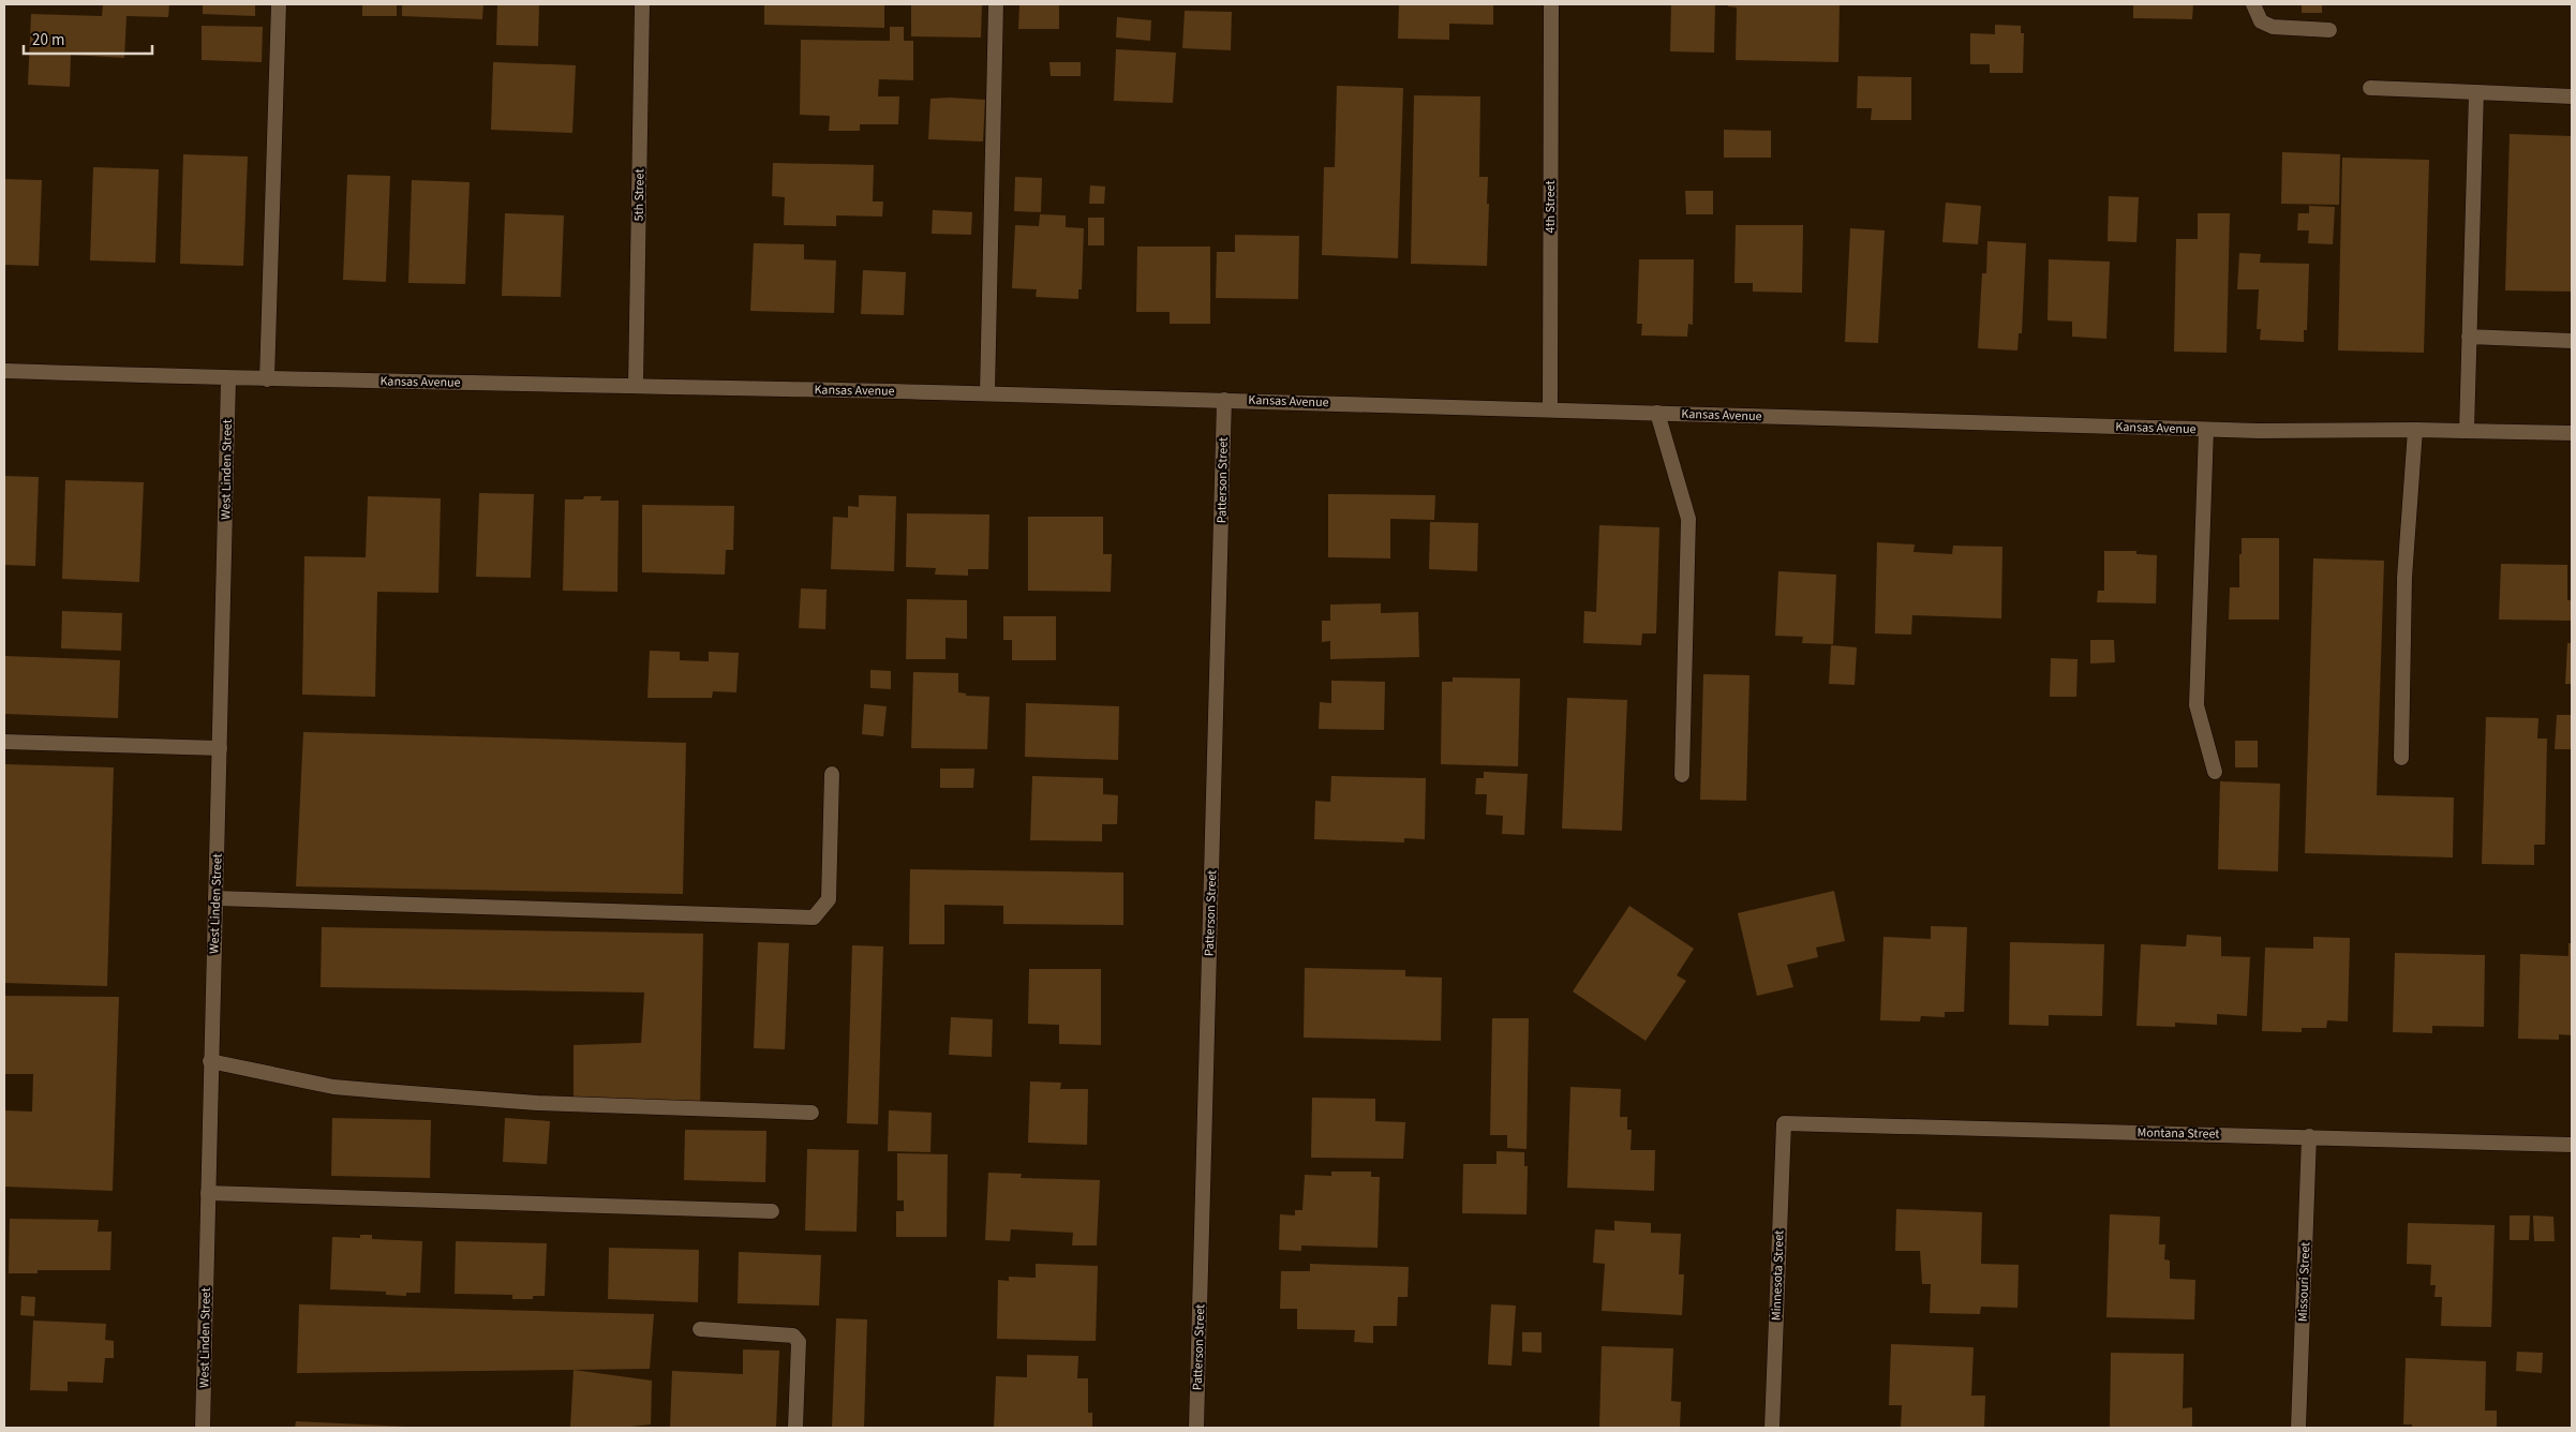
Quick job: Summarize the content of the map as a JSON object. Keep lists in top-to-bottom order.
{
  "streets": {
    "street": [
      "5th Street",
      "4th Street",
      "Kansas Avenue",
      "West Linden Street",
      "Patterson Street",
      "Montana Street",
      "Minnesota Street",
      "Missouri Street"
    ]
  },
  "crossings": [
    ["5th Street", "Kansas Avenue"],
    ["4th Street", "Kansas Avenue"],
    ["Kansas Avenue", "West Linden Street"],
    ["Kansas Avenue", "Patterson Street"],
    ["Montana Street", "Minnesota Street"],
    ["Montana Street", "Missouri Street"]
  ],
  "scale_bar": "20 m"
}
